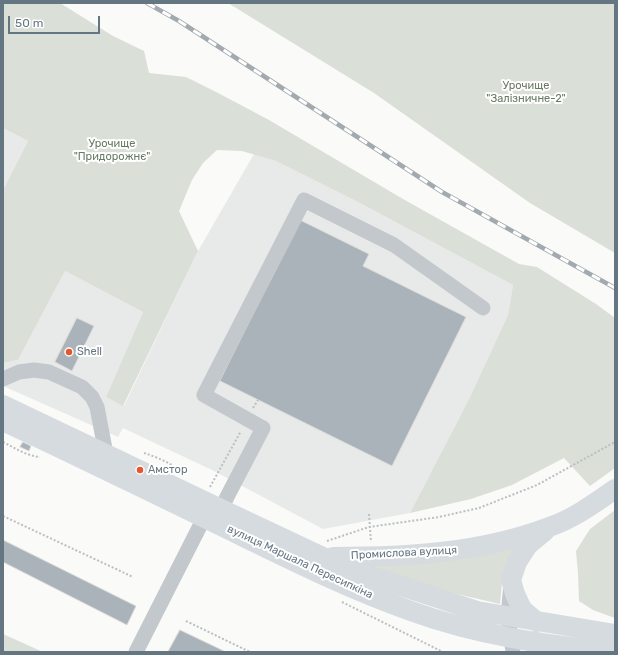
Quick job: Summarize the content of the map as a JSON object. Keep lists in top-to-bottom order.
{
  "streets": {
    "main road": ["Промислова вулиця", "вулиця Маршала Пересипкіна"]
  },
  "crossings": [
    ["Промислова вулиця", "вулиця Маршала Пересипкіна"]
  ],
  "parks": ["Урочище \"Залізничне-2\"", "Урочище \"Придорожнє\""],
  "places": ["Shell", "Амстор"],
  "scale_bar": "50 m"
}
